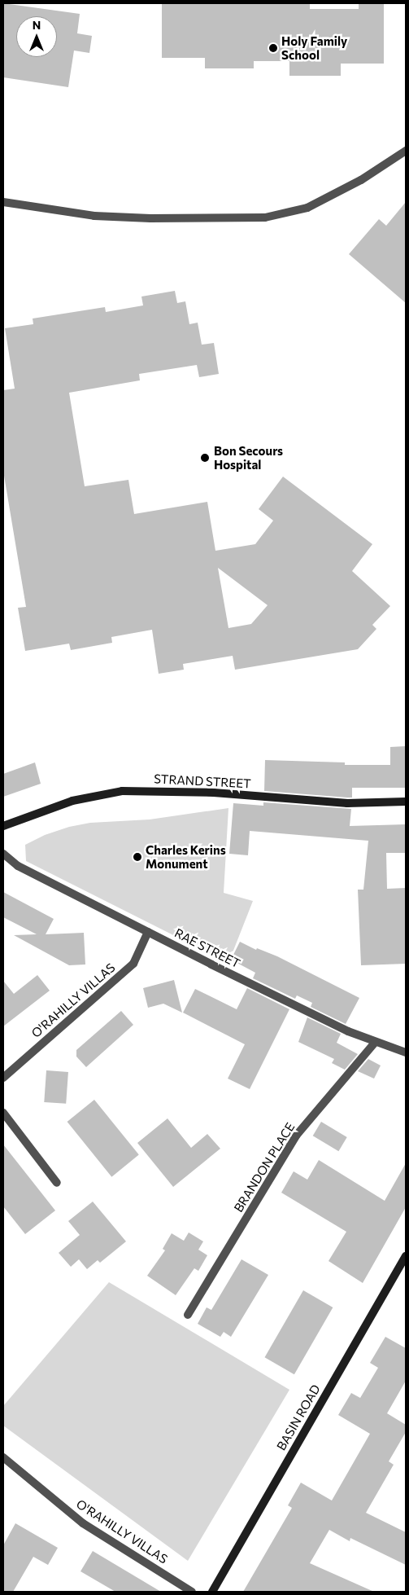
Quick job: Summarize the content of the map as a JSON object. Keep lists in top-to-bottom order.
{
  "streets": {
    "street": [
      "STRAND STREET",
      "RAE STREET",
      "O'RAHILLY VILLAS",
      "BRANDON PLACE",
      "BASIN ROAD"
    ]
  },
  "crossings": [
    ["RAE STREET", "O'RAHILLY VILLAS"],
    ["RAE STREET", "BRANDON PLACE"]
  ],
  "places": ["Holy Family School", "Bon Secours Hospital", "Charles Kerins Monument"],
  "north": "top"
}
